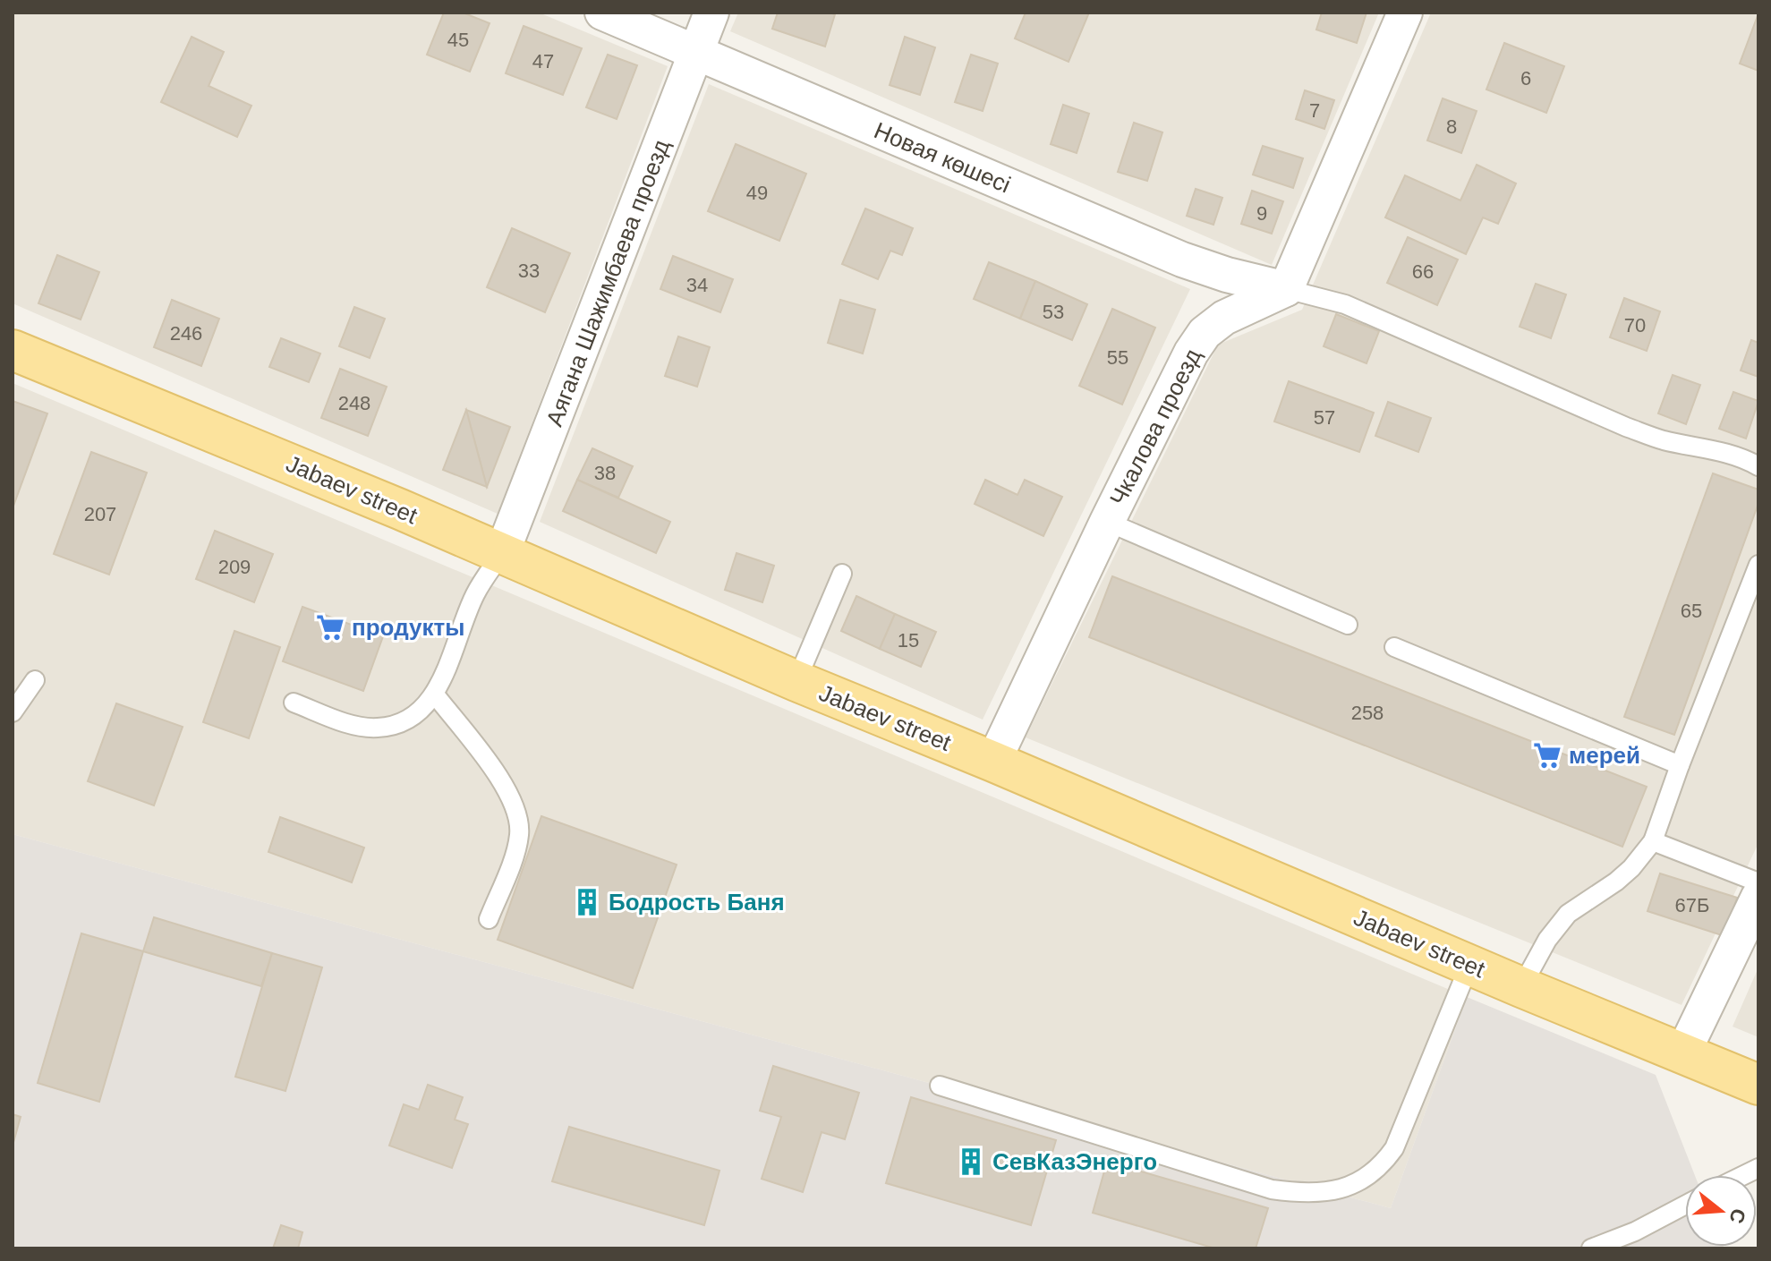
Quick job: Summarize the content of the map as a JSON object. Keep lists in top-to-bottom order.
{
  "streets": {
    "main road": ["Jabaev street"],
    "street": ["Новая көшесі", "Аягана Шажимбаева проезд", "Чкалова проезд"]
  },
  "crossings": [
    ["Новая көшесі", "Аягана Шажимбаева проезд"],
    ["Новая көшесі", "Чкалова проезд"],
    ["Аягана Шажимбаева проезд", "Jabaev street"],
    ["Чкалова проезд", "Jabaev street"]
  ],
  "places": {
    "supermarket": ["продукты", "мерей"],
    "building": ["Бодрость Баня", "СевКазЭнерго"]
  },
  "house_numbers": [
    "45",
    "47",
    "6",
    "7",
    "8",
    "49",
    "9",
    "33",
    "66",
    "34",
    "53",
    "70",
    "246",
    "55",
    "248",
    "57",
    "38",
    "207",
    "209",
    "65",
    "15",
    "258",
    "67Б"
  ],
  "north": "right"
}
